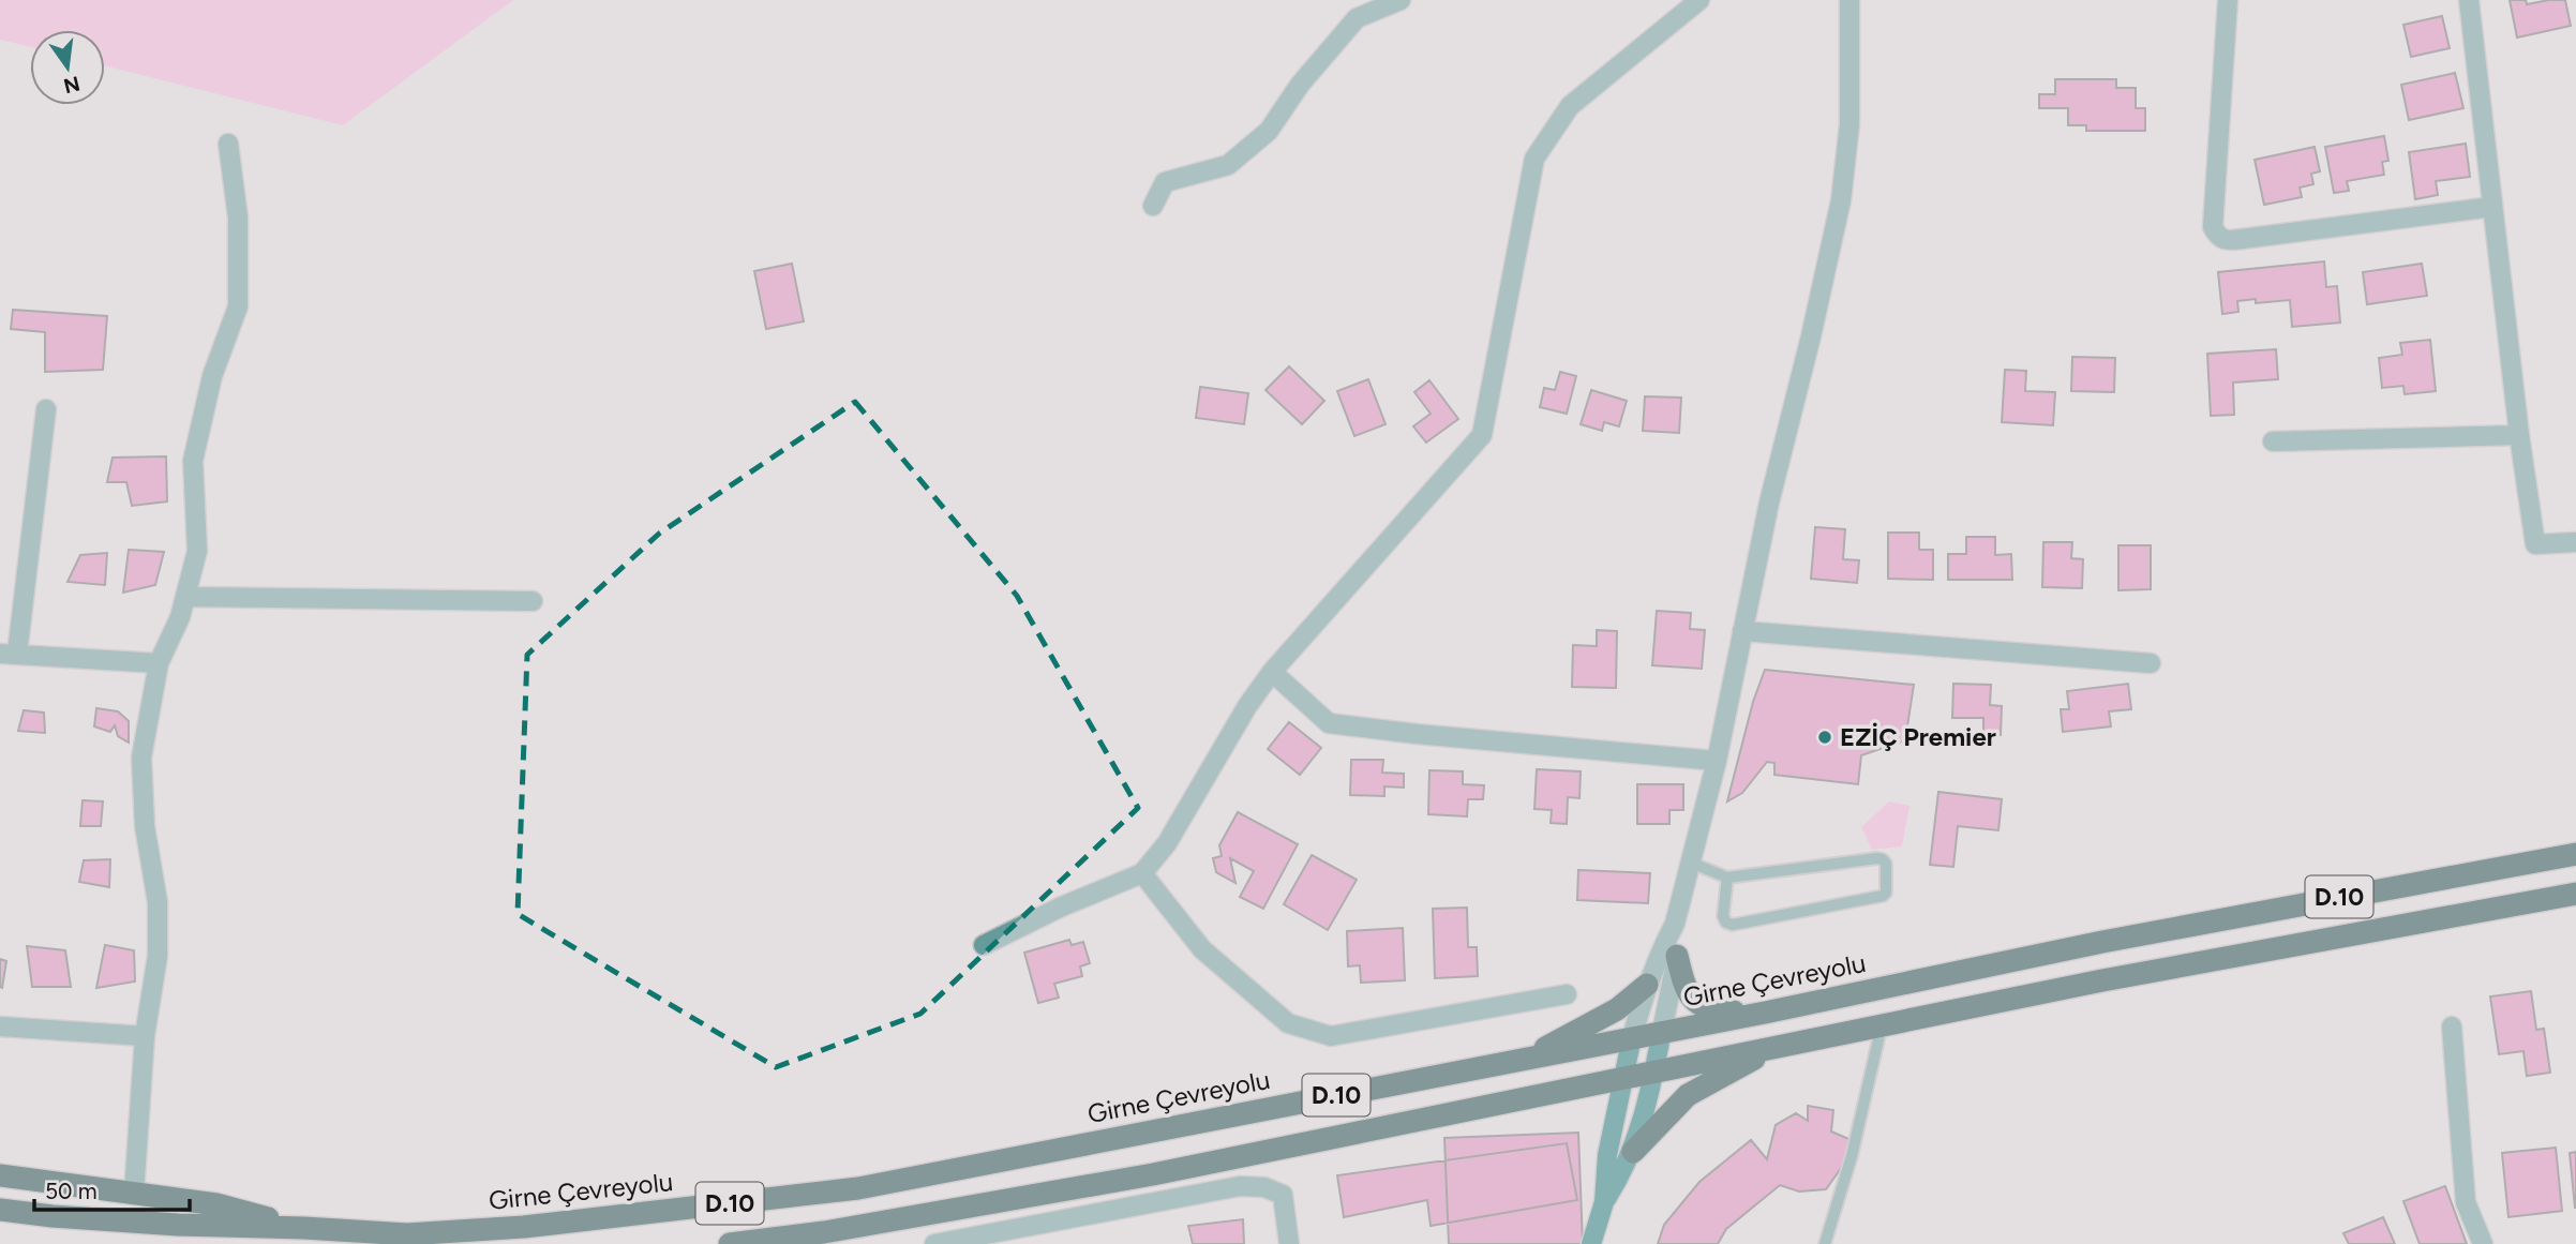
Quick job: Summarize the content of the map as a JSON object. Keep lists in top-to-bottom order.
{
  "streets": {
    "highway": ["D.10", "Girne Çevreyolu"]
  },
  "crossings": [
    ["D.10", "Girne Çevreyolu"]
  ],
  "places": ["EZİÇ Premier"],
  "scale_bar": "50 m",
  "north": "bottom"
}
